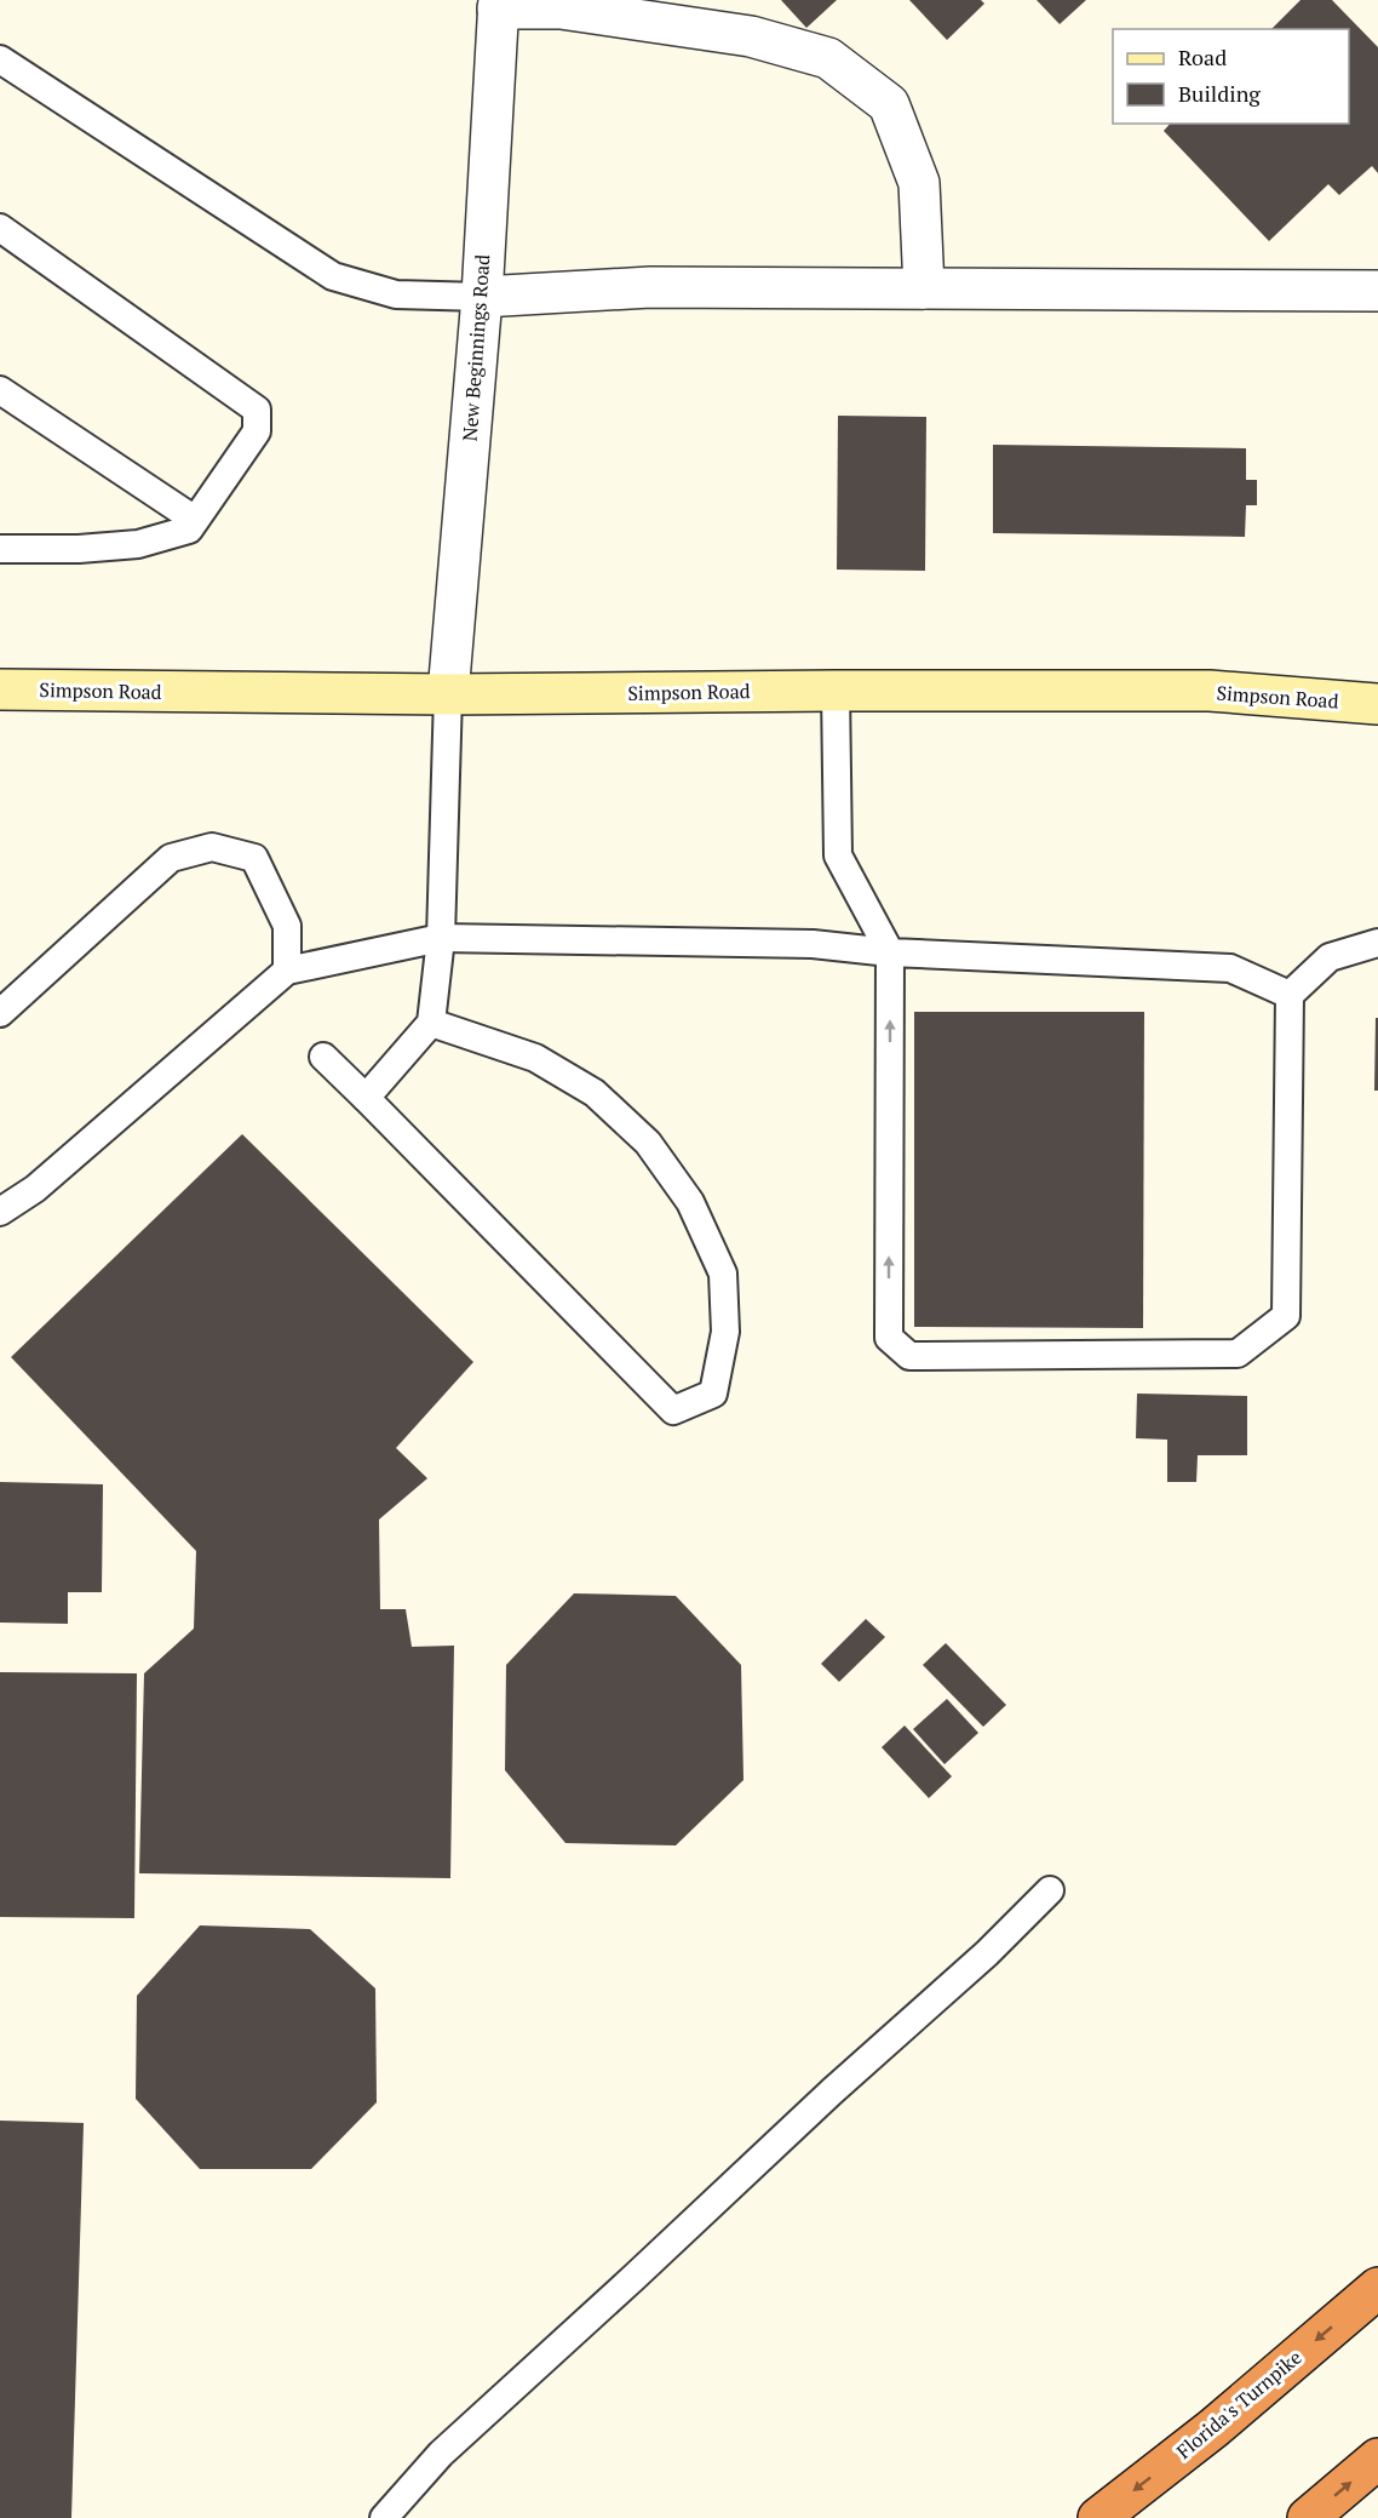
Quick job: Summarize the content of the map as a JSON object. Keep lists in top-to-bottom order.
{
  "streets": {
    "highway": ["Florida's Turnpike"],
    "main road": ["Simpson Road"],
    "street": ["New Beginnings Road"]
  },
  "crossings": [
    ["New Beginnings Road", "Simpson Road"]
  ],
  "one_way": ["Florida's Turnpike"],
  "legend": ["Road", "Building"]
}
